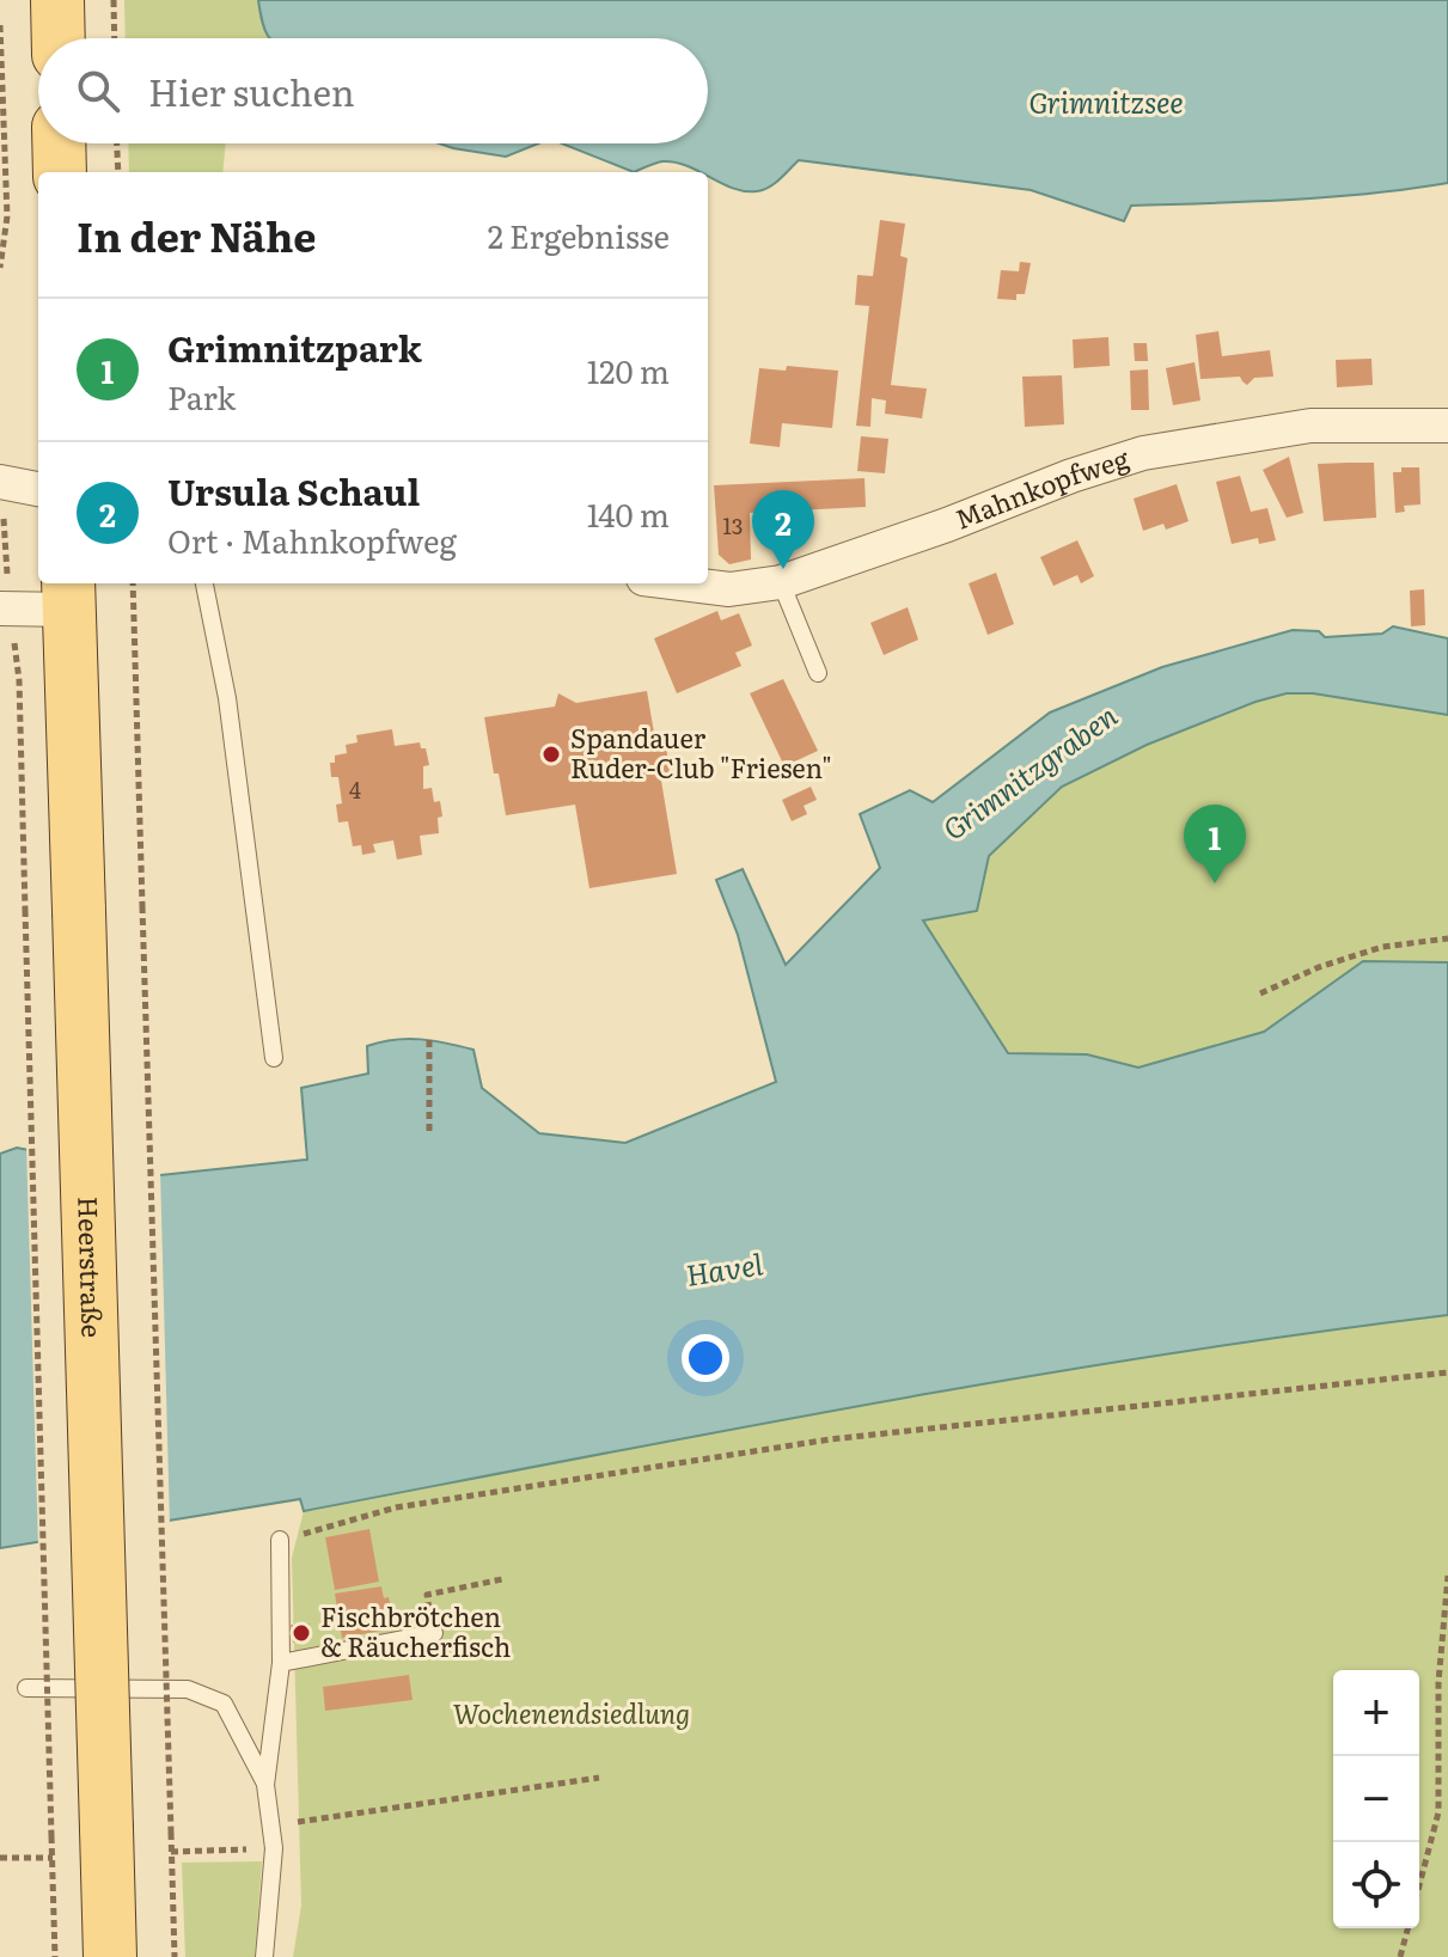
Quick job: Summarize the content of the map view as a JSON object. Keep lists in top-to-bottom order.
{
  "streets": {
    "main road": ["Heerstraße"],
    "street": ["Mahnkopfweg"]
  },
  "water": ["Grimnitzsee", "Grimnitzgraben", "Havel"],
  "parks": ["Wochenendsiedlung"],
  "places": ["Spandauer Ruder-Club \"Friesen\"", "Fischbrötchen & Räucherfisch"],
  "house_numbers": ["13", "4"],
  "page": {
    "search": "Hier suchen",
    "heading": ["In der Nähe", "2 Ergebnisse"],
    "list": [
      {
        "mark": "1",
        "name": "Grimnitzpark",
        "note": "Park",
        "value": "120 m"
      },
      {
        "mark": "2",
        "name": "Ursula Schaul",
        "note": "Ort · Mahnkopfweg",
        "value": "140 m"
      }
    ],
    "pins": ["2", "1"],
    "map_buttons": ["+", "−"]
  }
}
